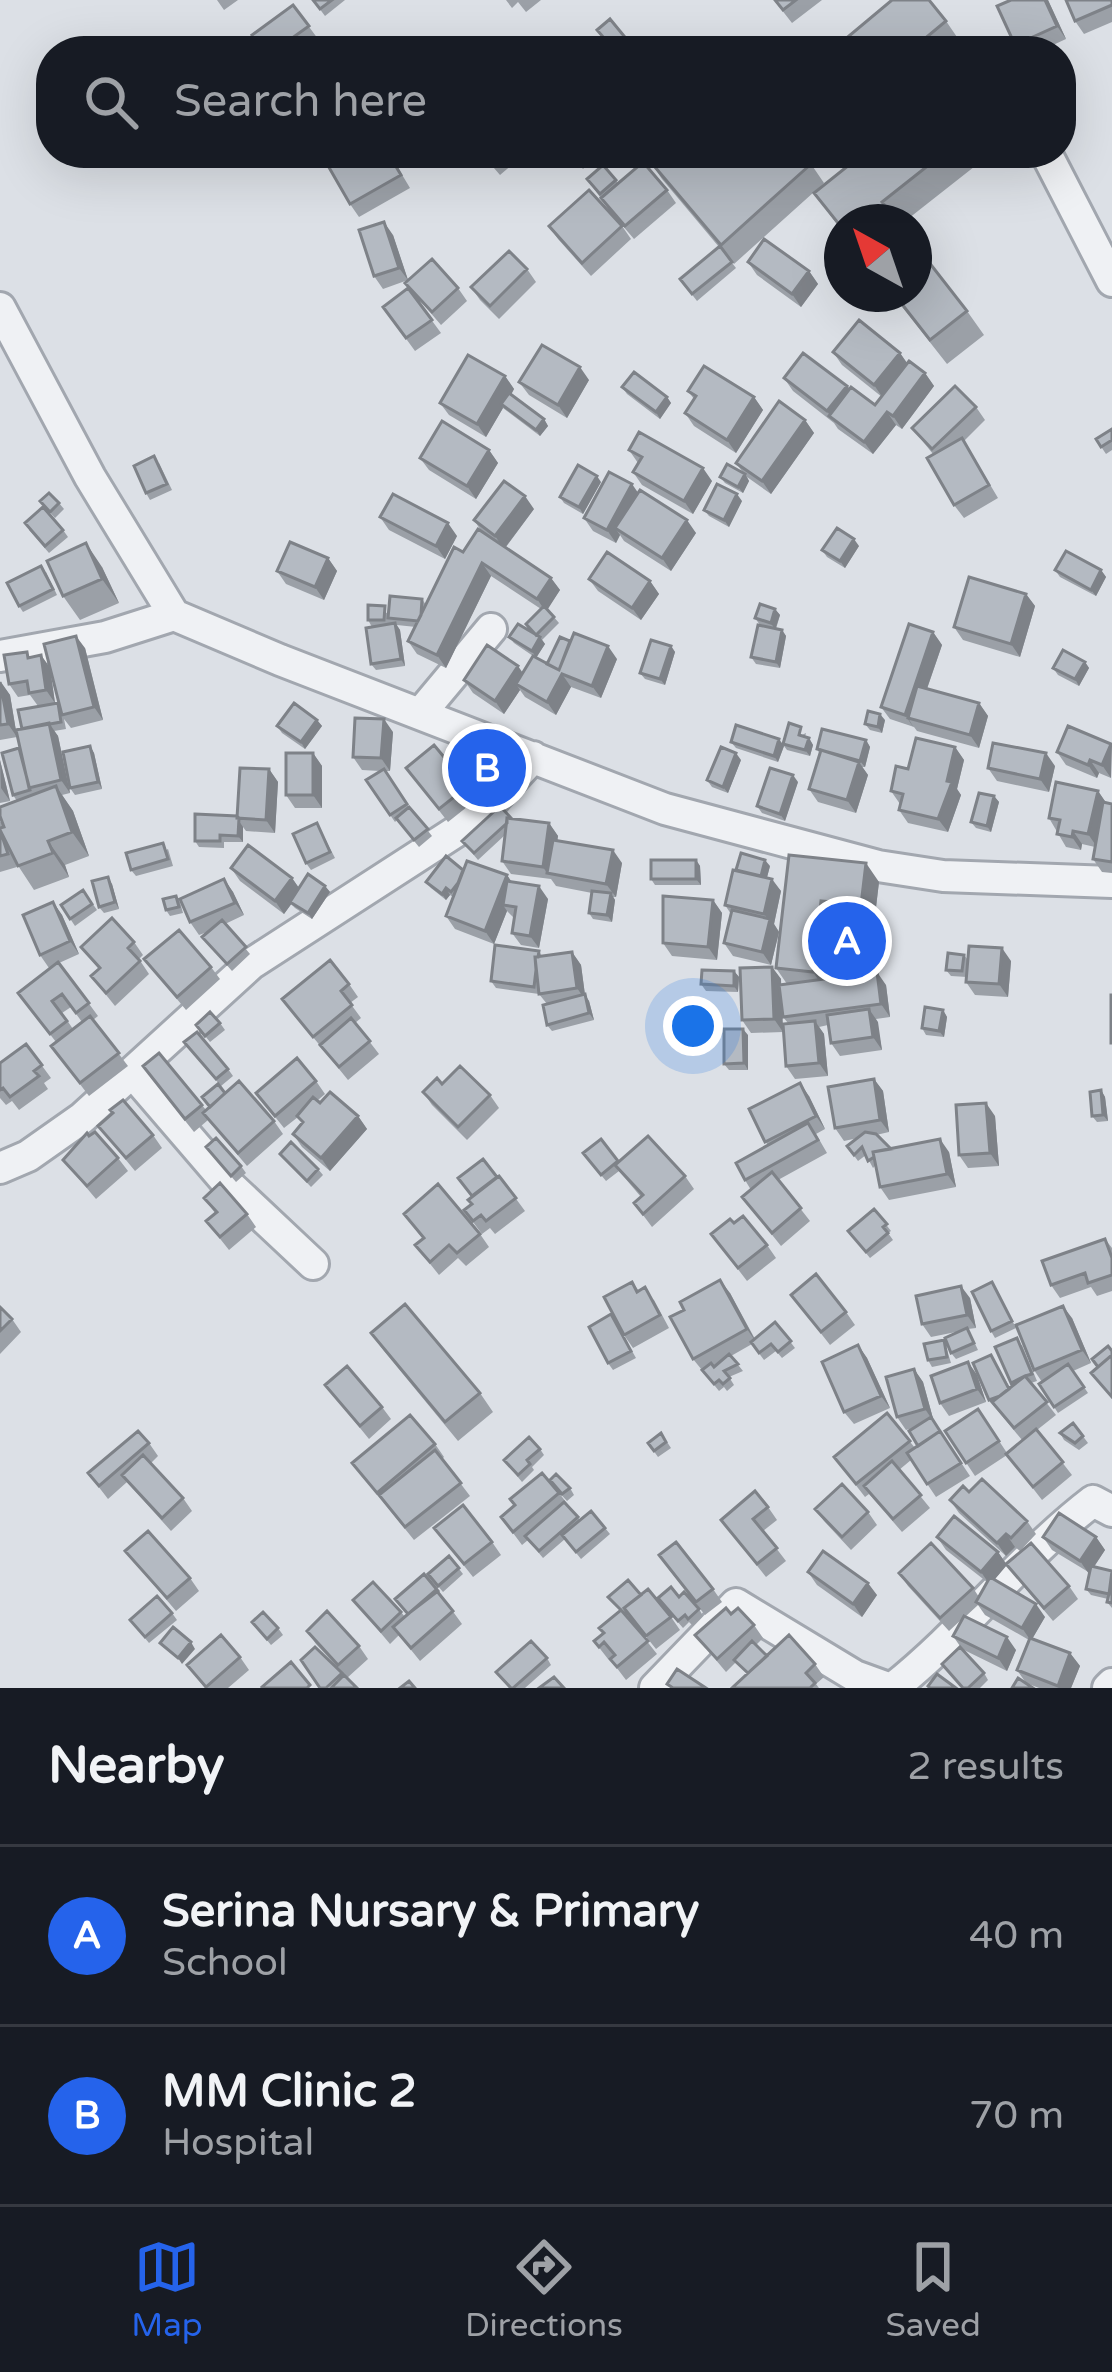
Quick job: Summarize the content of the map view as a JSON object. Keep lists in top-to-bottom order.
{
  "north": "top left",
  "page": {
    "search": "Search here",
    "pins": ["B", "A"],
    "heading": ["Nearby", "2 results"],
    "list": [
      {
        "mark": "A",
        "name": "Serina Nursary & Primary",
        "note": "School",
        "value": "40 m"
      },
      {
        "mark": "B",
        "name": "MM Clinic 2",
        "note": "Hospital",
        "value": "70 m"
      }
    ],
    "nav": ["Map", "Directions", "Saved"]
  }
}
